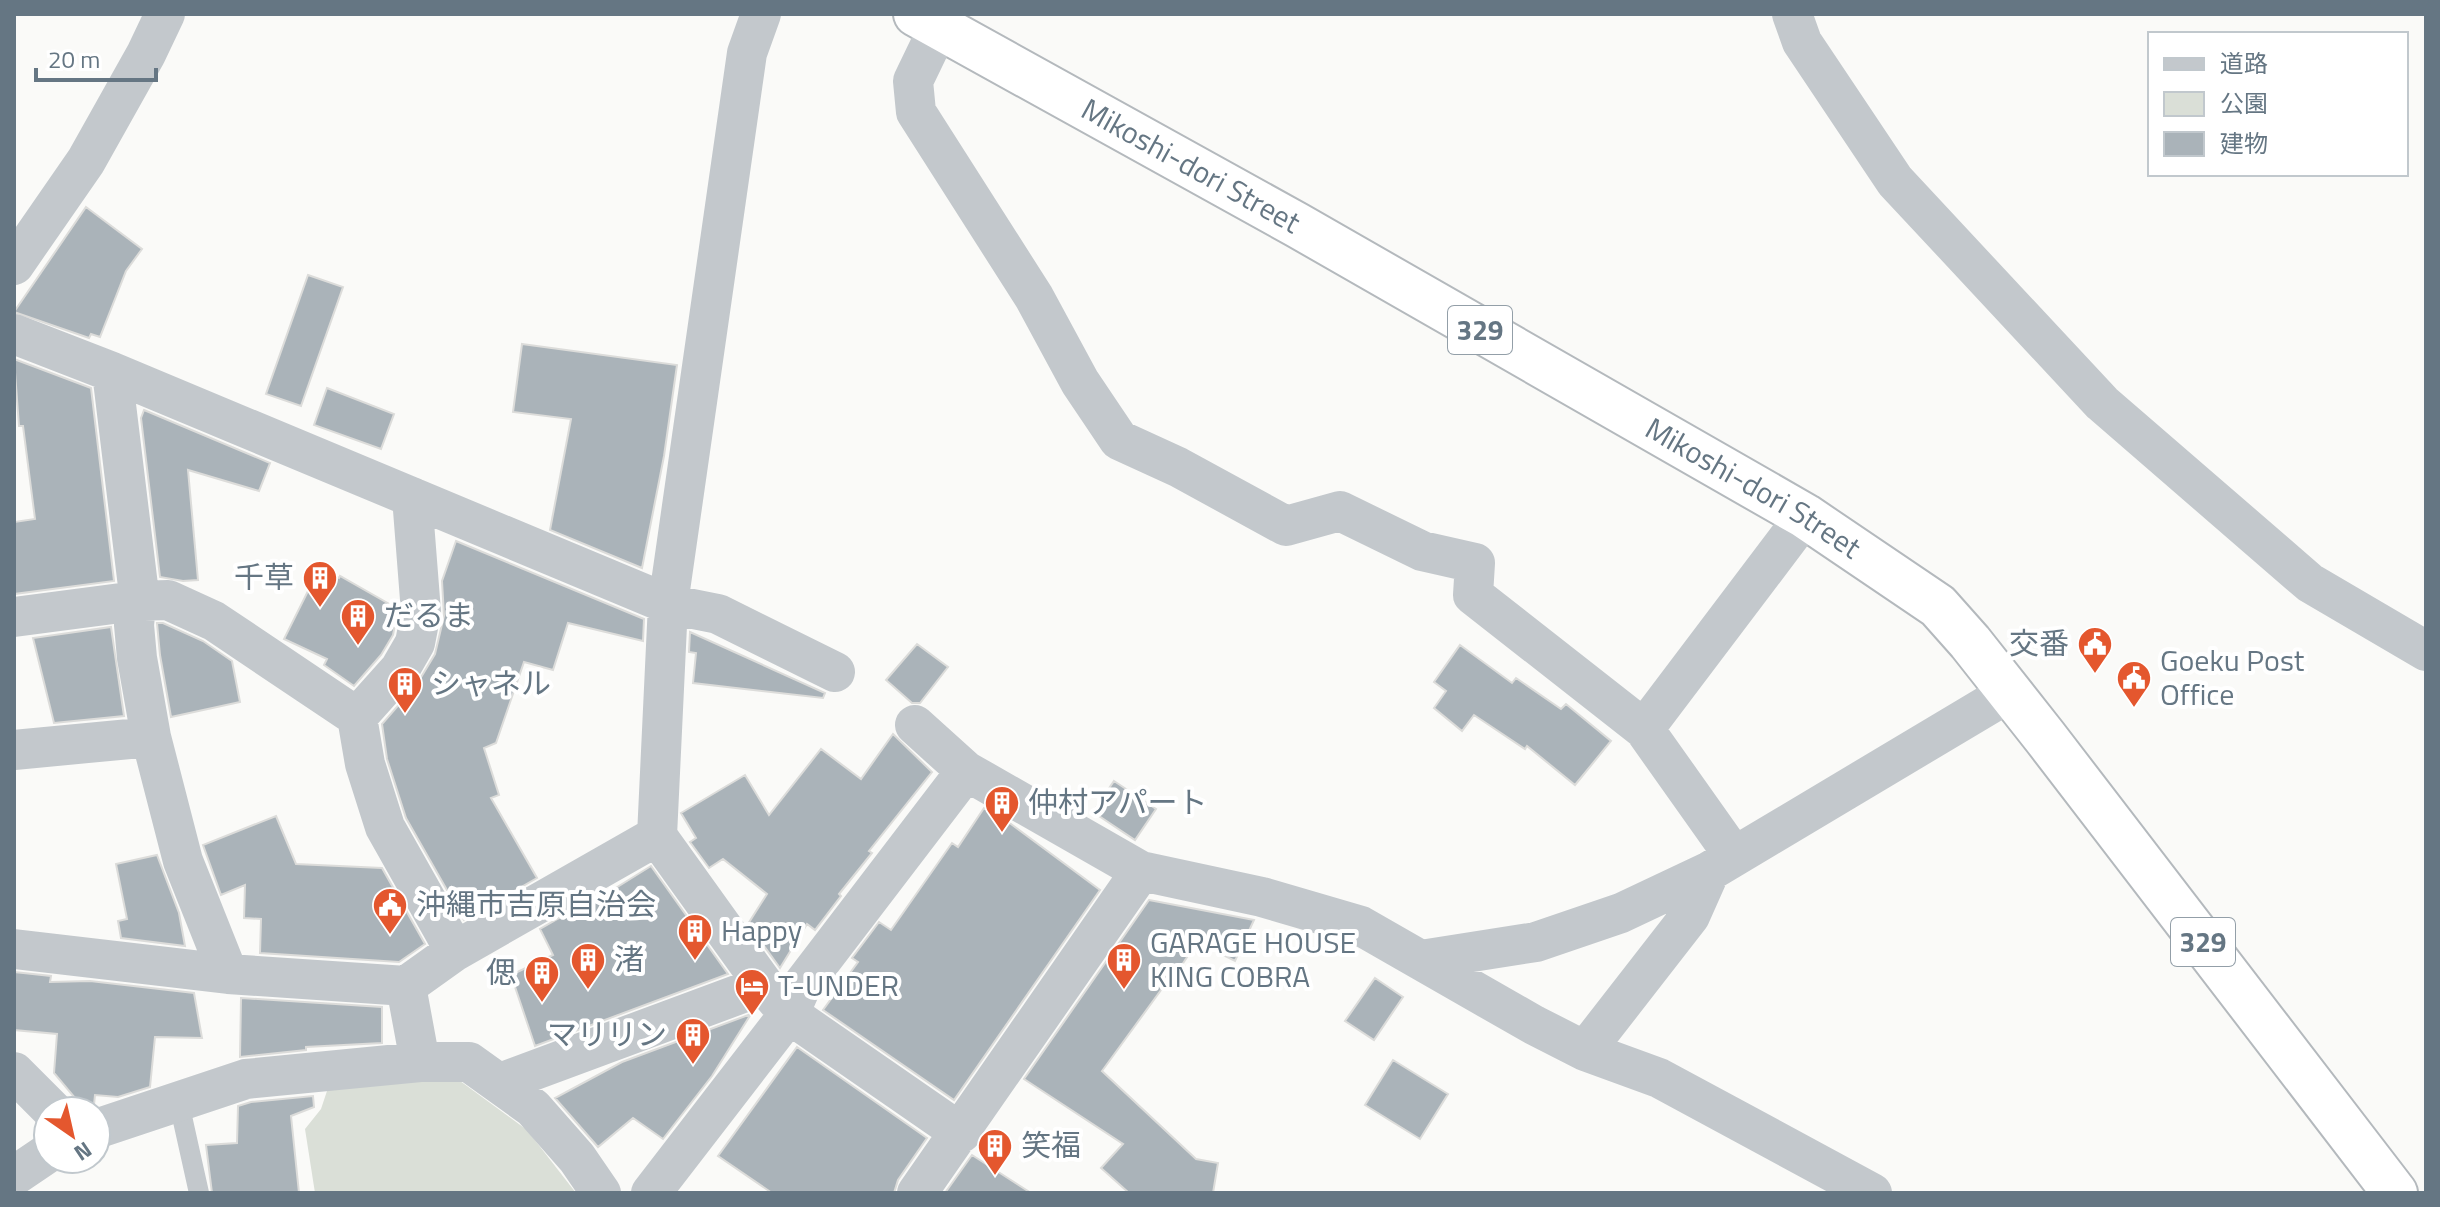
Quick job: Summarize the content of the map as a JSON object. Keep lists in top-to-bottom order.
{
  "streets": {
    "highway": ["Mikoshi-dori Street", "329"]
  },
  "places": {
    "building": [
      "千草",
      "だるま",
      "シャネル",
      "仲村アパート",
      "Happy",
      "渚",
      "GARAGE HOUSE KING COBRA",
      "偲",
      "マリリン",
      "笑福"
    ],
    "public building": ["交番", "Goeku Post Office", "沖縄市吉原自治会"],
    "hotel": ["T-UNDER"]
  },
  "legend": ["道路", "公園", "建物"],
  "scale_bar": "20 m",
  "north": "bottom right"
}
